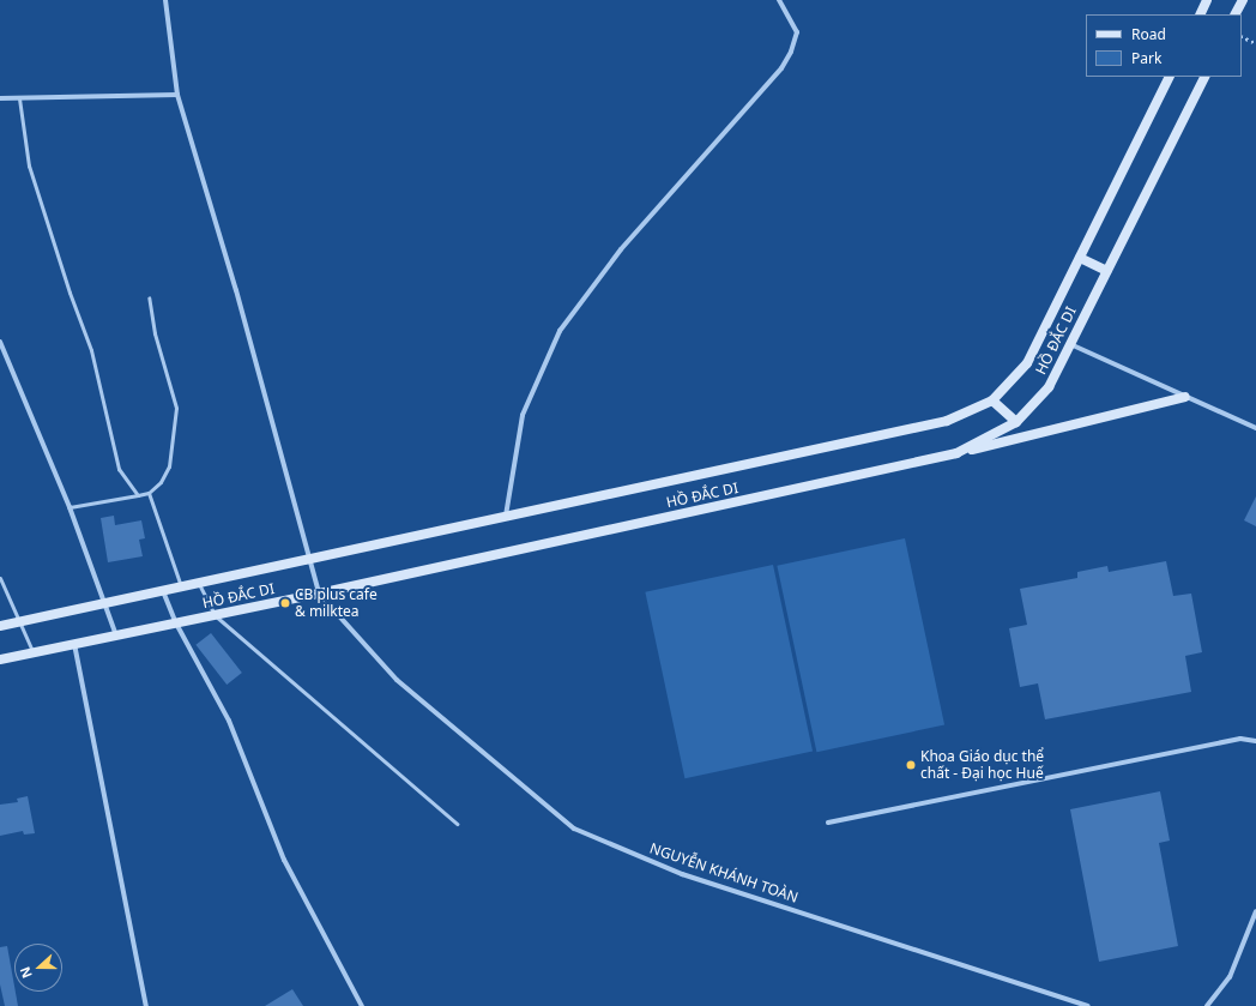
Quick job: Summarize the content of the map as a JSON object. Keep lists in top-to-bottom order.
{
  "streets": {
    "street": ["HỒ ĐẮC DI", "NGUYỄN KHÁNH TOÀN"]
  },
  "crossings": [
    ["HỒ ĐẮC DI", "NGUYỄN KHÁNH TOÀN"]
  ],
  "places": ["CB plus cafe & milktea", "Khoa Giáo dục thể chất - Đại học Huế"],
  "legend": ["Road", "Park"],
  "north": "left"
}
